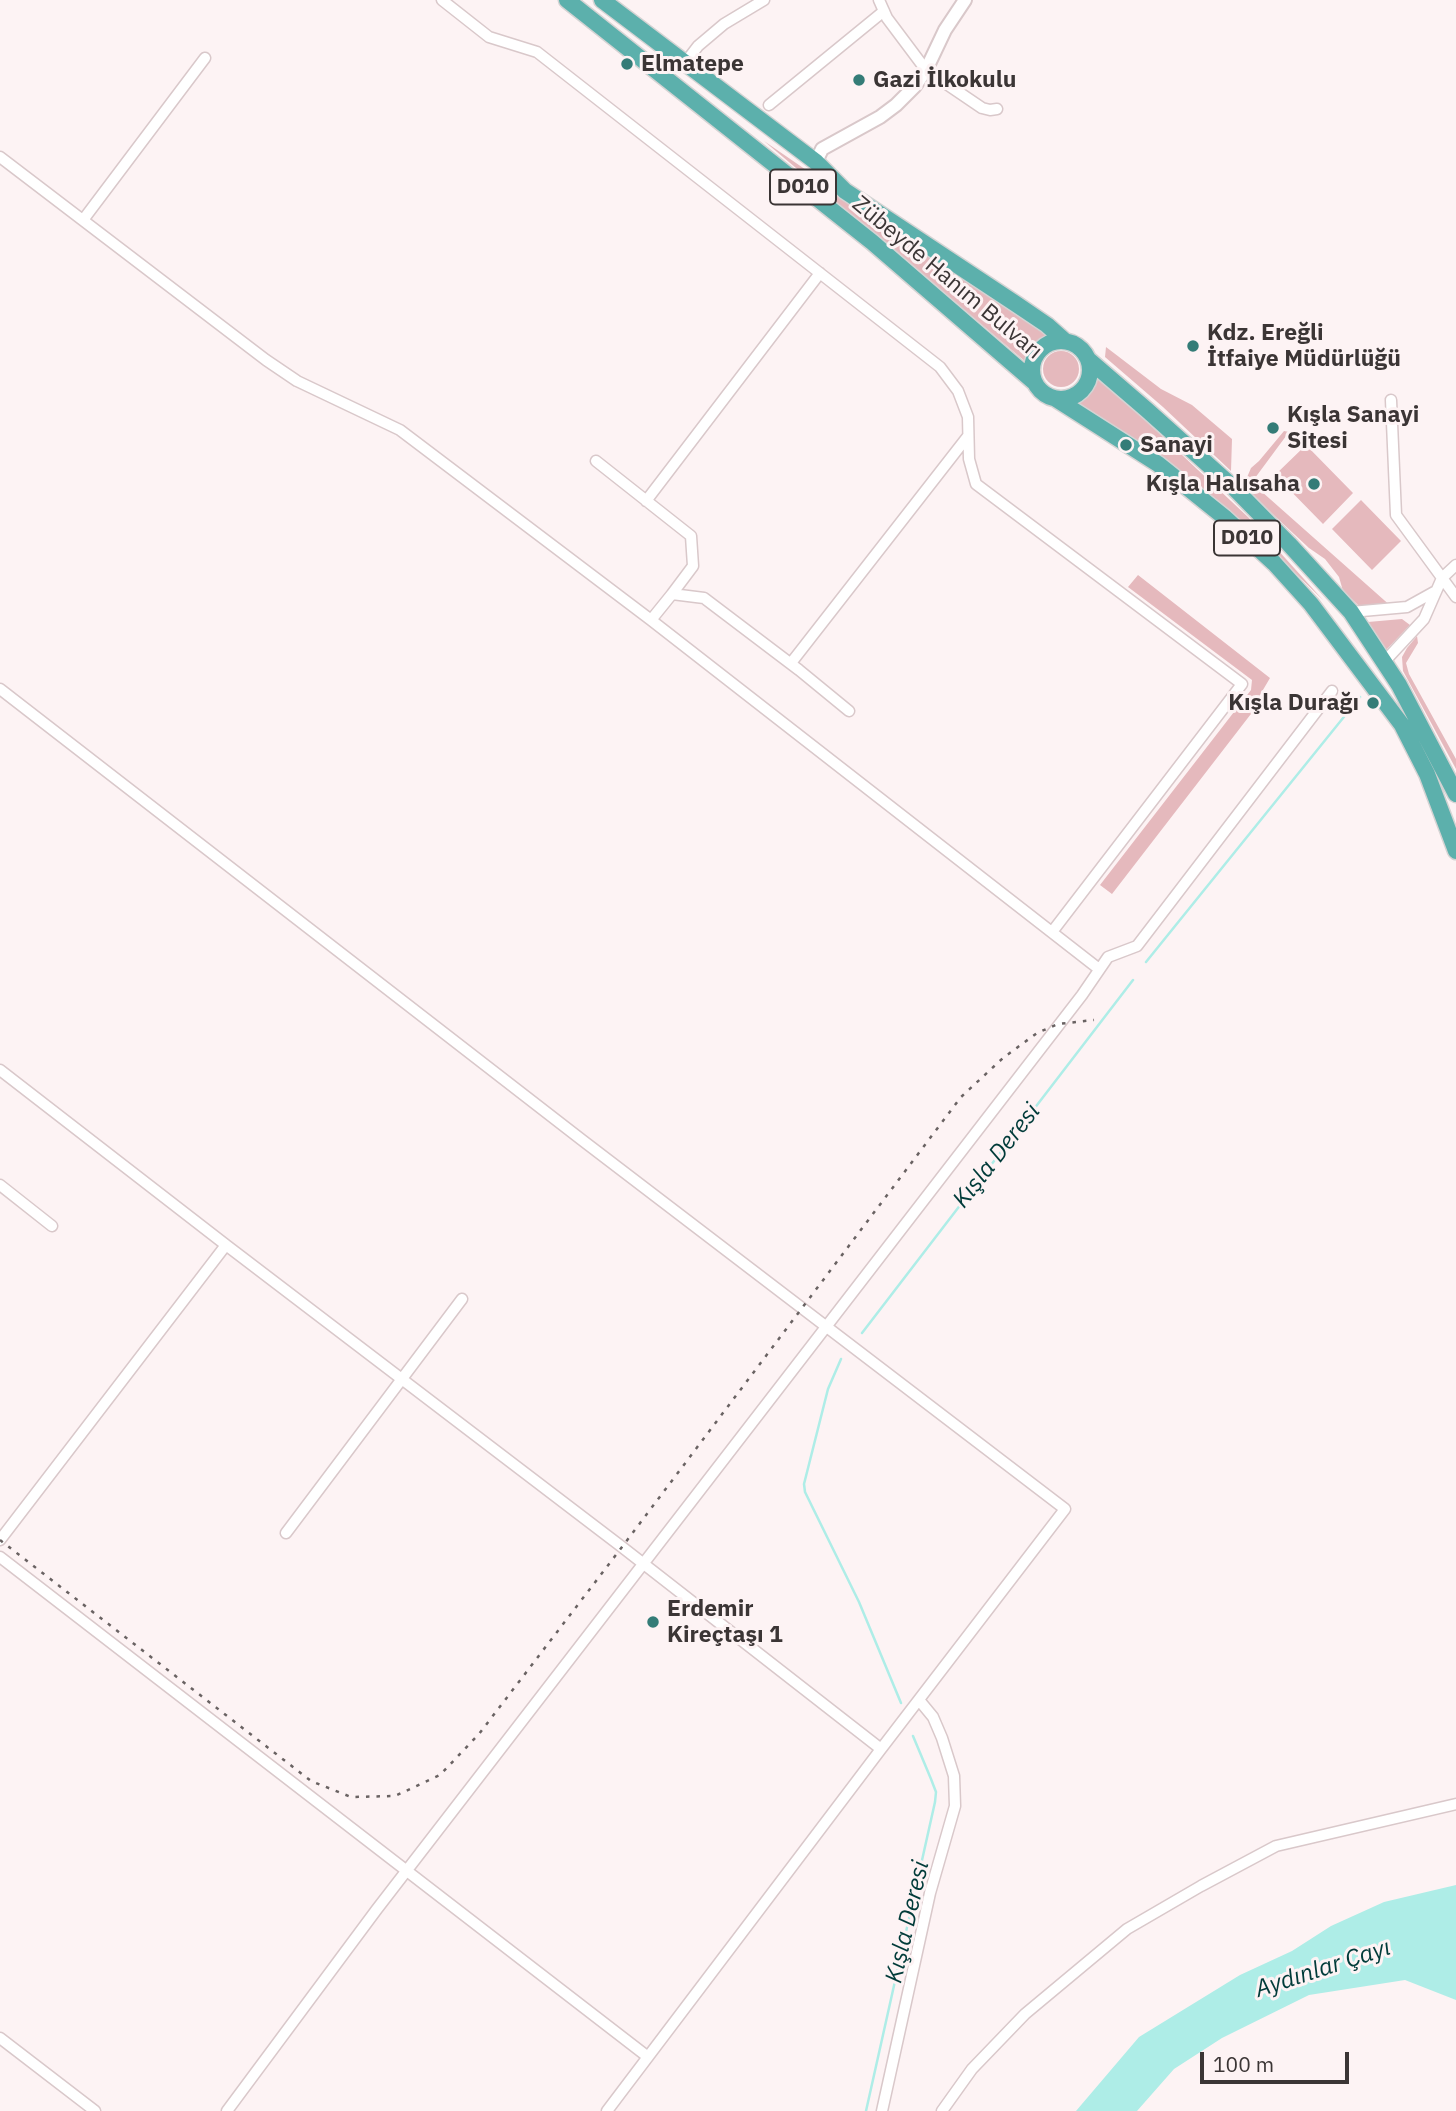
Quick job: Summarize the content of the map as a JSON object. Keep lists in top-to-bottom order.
{
  "streets": {
    "highway": ["D010", "Zübeyde Hanım Bulvarı"]
  },
  "water": ["Kışla Deresi", "Aydınlar Çayı"],
  "places": [
    "Elmatepe",
    "Gazi İlkokulu",
    "Kdz. Ereğli İtfaiye Müdürlüğü",
    "Kışla Sanayi Sitesi",
    "Sanayi",
    "Kışla Halısaha",
    "Kışla Durağı",
    "Erdemir Kireçtaşı 1"
  ],
  "scale_bar": "100 m"
}
